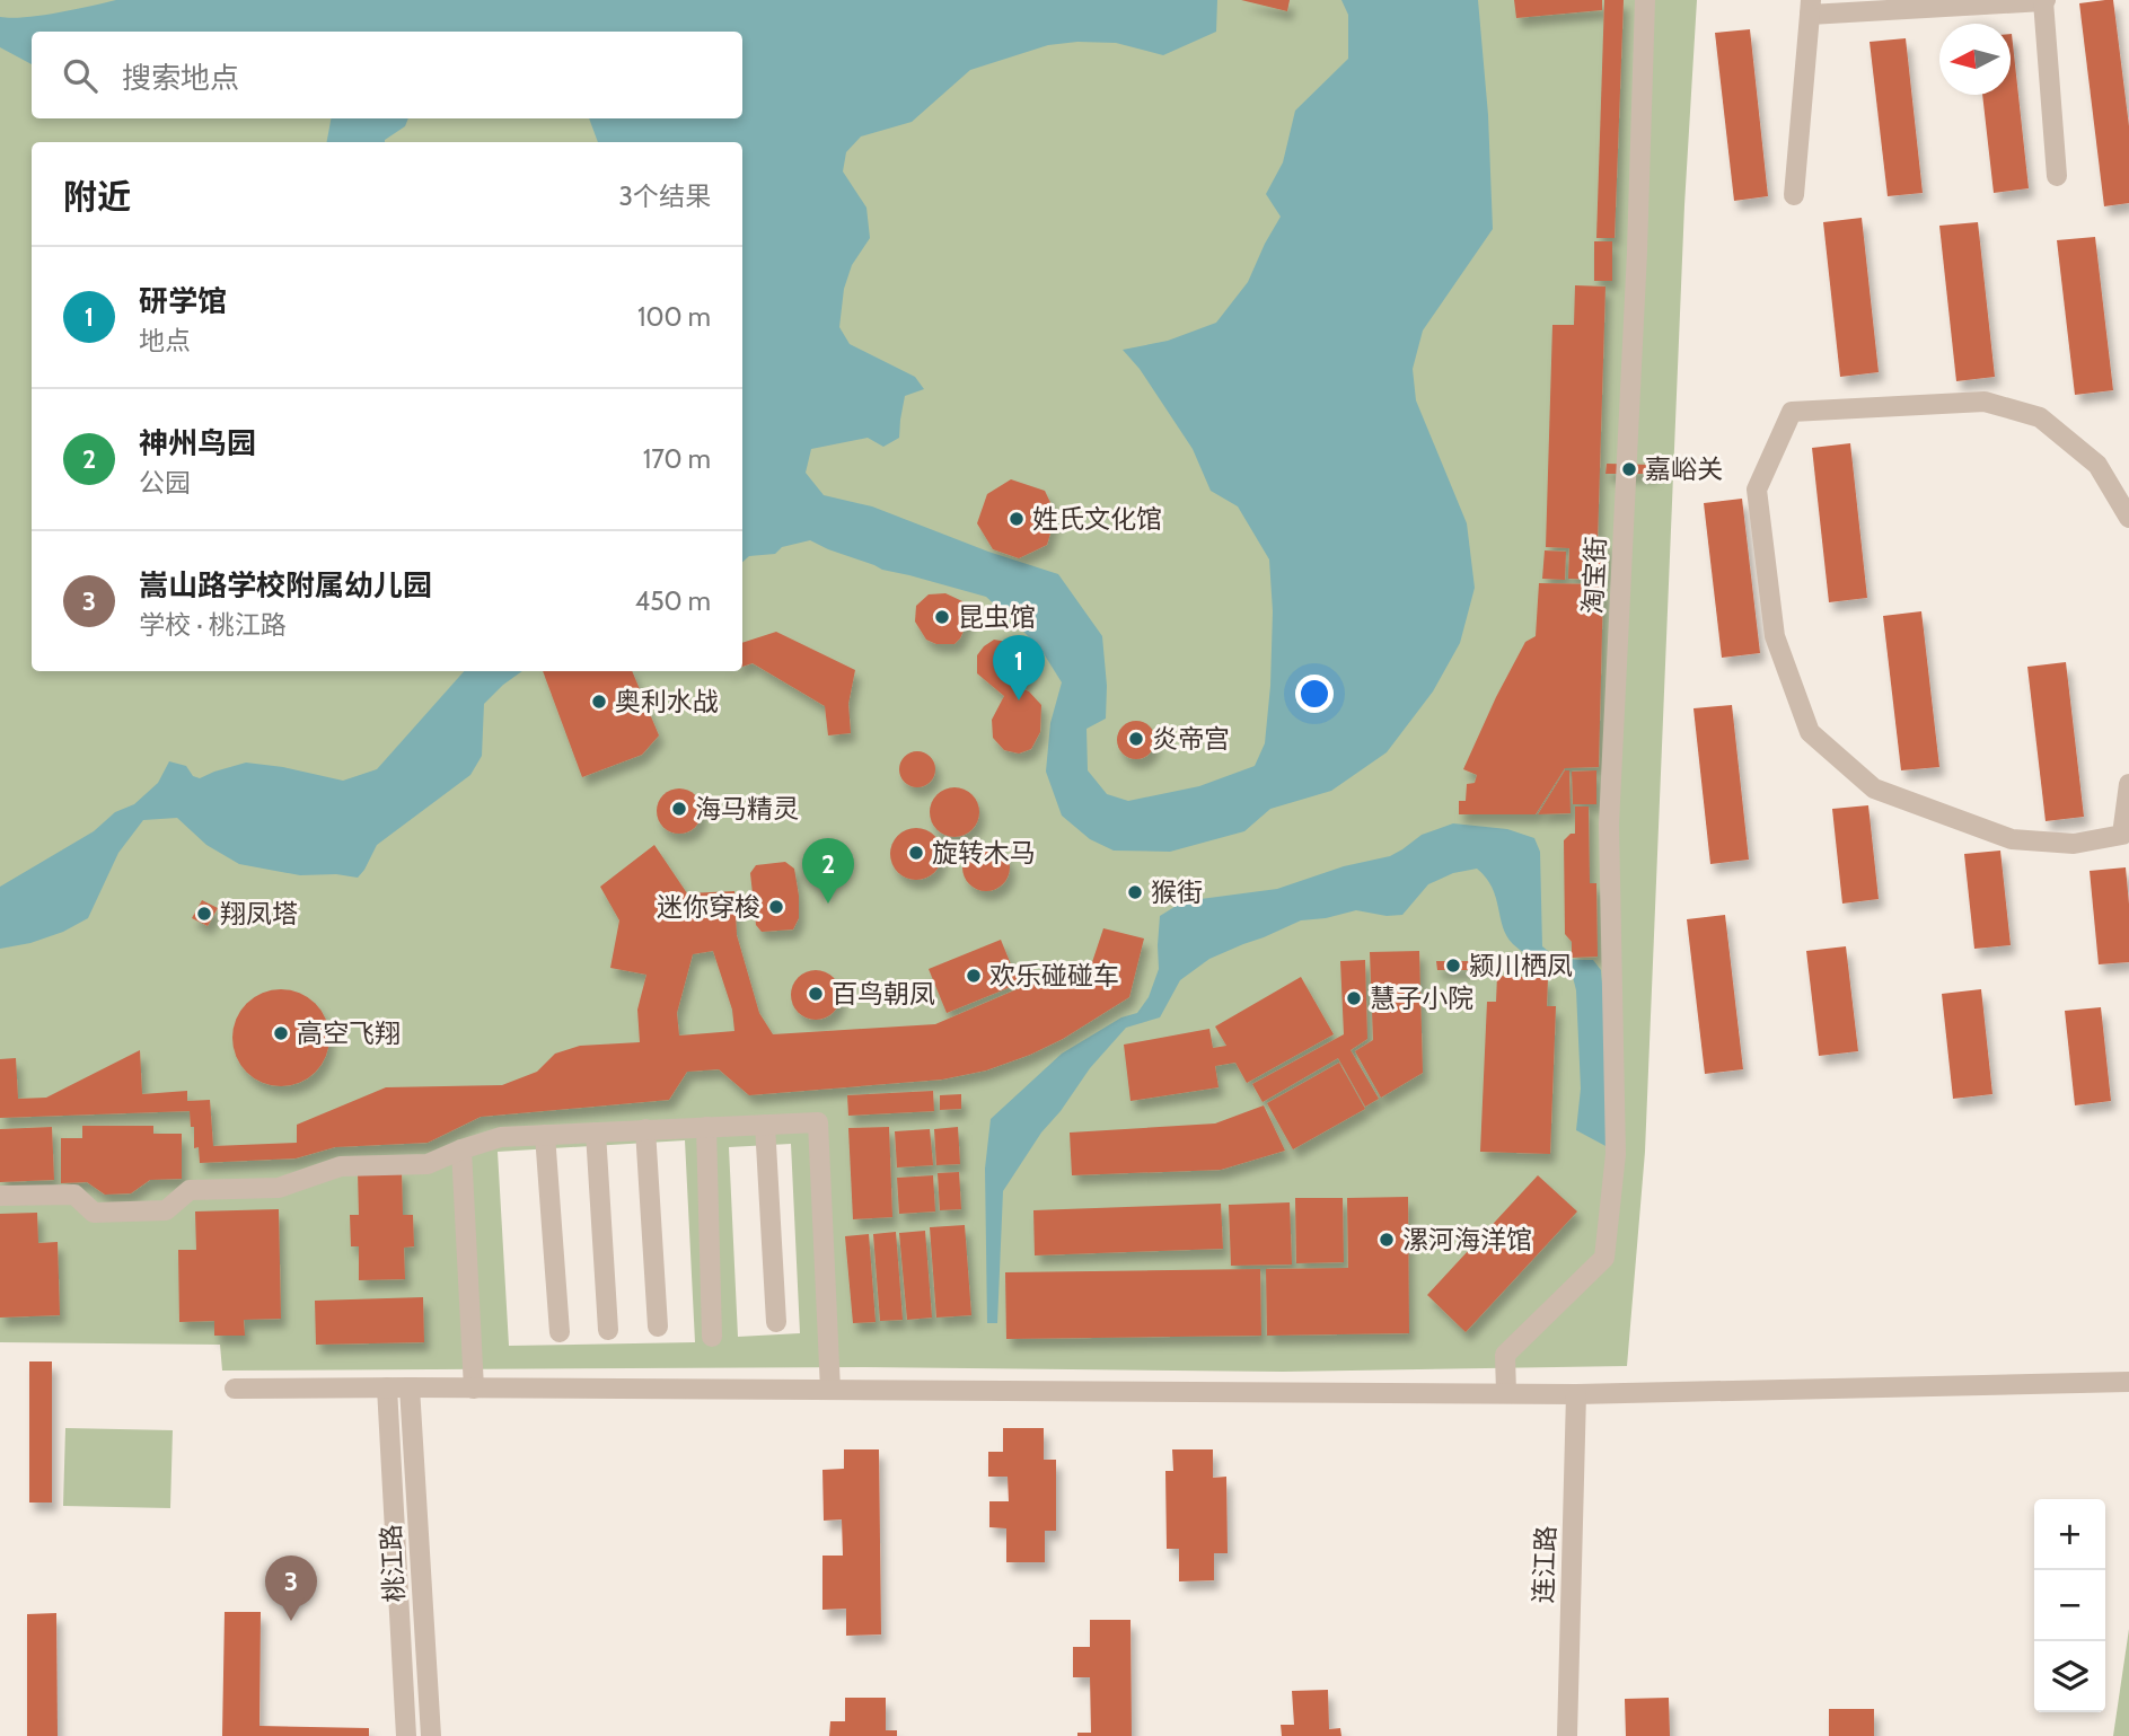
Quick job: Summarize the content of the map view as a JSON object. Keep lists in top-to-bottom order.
{
  "streets": {
    "street": ["淘宝街", "桃江路", "连江路"]
  },
  "places": [
    "嘉峪关",
    "姓氏文化馆",
    "昆虫馆",
    "奥利水战",
    "炎帝宫",
    "海马精灵",
    "旋转木马",
    "猴街",
    "迷你穿梭",
    "翔凤塔",
    "颍川栖凤",
    "欢乐碰碰车",
    "百鸟朝凤",
    "慧子小院",
    "高空飞翔",
    "漯河海洋馆"
  ],
  "north": "left",
  "page": {
    "search": "搜索地点",
    "heading": ["附近", "3个结果"],
    "list": [
      {
        "mark": "1",
        "name": "研学馆",
        "note": "地点",
        "value": "100 m"
      },
      {
        "mark": "2",
        "name": "神州鸟园",
        "note": "公园",
        "value": "170 m"
      },
      {
        "mark": "3",
        "name": "嵩山路学校附属幼儿园",
        "note": "学校 · 桃江路",
        "value": "450 m"
      }
    ],
    "pins": ["1", "2", "3"],
    "map_buttons": ["+", "−"]
  }
}
